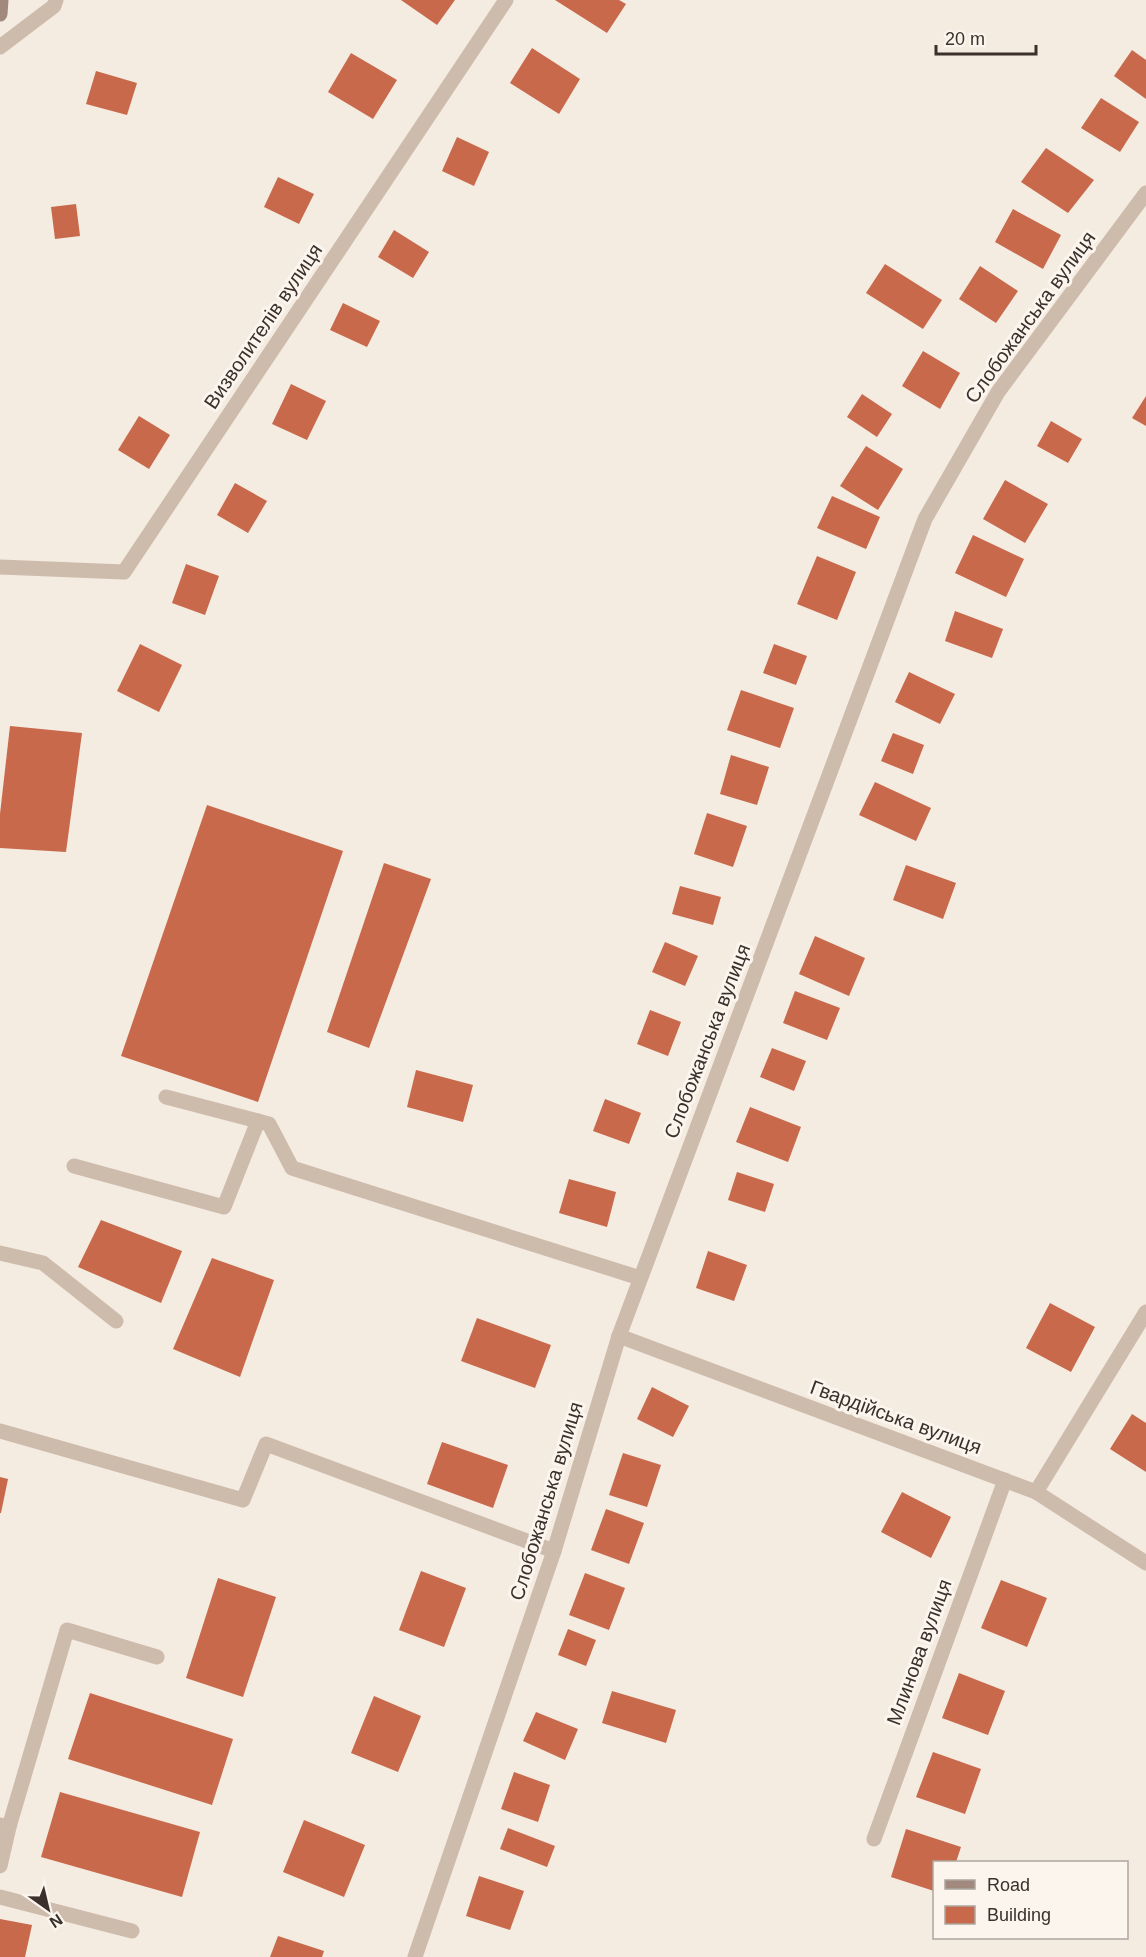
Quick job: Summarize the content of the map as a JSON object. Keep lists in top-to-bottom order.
{
  "streets": {
    "street": [
      "Слобожанська вулиця",
      "Визволителів вулиця",
      "Гвардійська вулиця",
      "Млинова вулиця"
    ]
  },
  "crossings": [
    ["Слобожанська вулиця", "Гвардійська вулиця"],
    ["Гвардійська вулиця", "Млинова вулиця"]
  ],
  "legend": ["Road", "Building"],
  "scale_bar": "20 m",
  "north": "bottom right"
}
